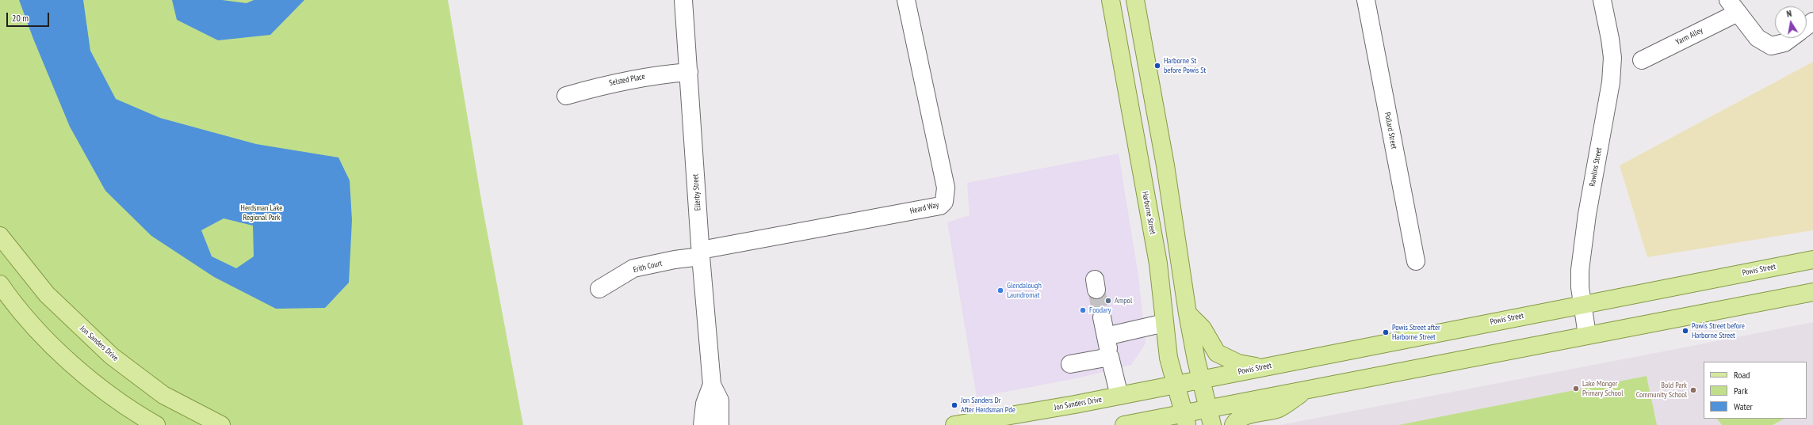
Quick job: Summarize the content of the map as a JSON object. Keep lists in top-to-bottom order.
{
  "streets": {
    "main road": ["Harborne Street", "Powis Street", "Jon Sanders Drive"],
    "street": [
      "Yarm Alley",
      "Selsted Place",
      "Pollard Street",
      "Rawlins Street",
      "Ellerby Street",
      "Heard Way",
      "Erith Court"
    ]
  },
  "crossings": [
    ["Selsted Place", "Ellerby Street"],
    ["Rawlins Street", "Powis Street"],
    ["Ellerby Street", "Heard Way"],
    ["Ellerby Street", "Erith Court"],
    ["Heard Way", "Erith Court"],
    ["Harborne Street", "Jon Sanders Drive"],
    ["Powis Street", "Jon Sanders Drive"]
  ],
  "parks": ["Herdsman Lake Regional Park"],
  "places": [
    "Harborne St before Powis St",
    "Glendalough Laundromat",
    "Ampol",
    "Foodary",
    "Powis Street before Harborne Street",
    "Powis Street after Harborne Street",
    "Lake Monger Primary School",
    "Bold Park Community School",
    "Jon Sanders Dr After Herdsman Pde"
  ],
  "legend": ["Road", "Park", "Water"],
  "scale_bar": "20 m",
  "north": "top"
}
